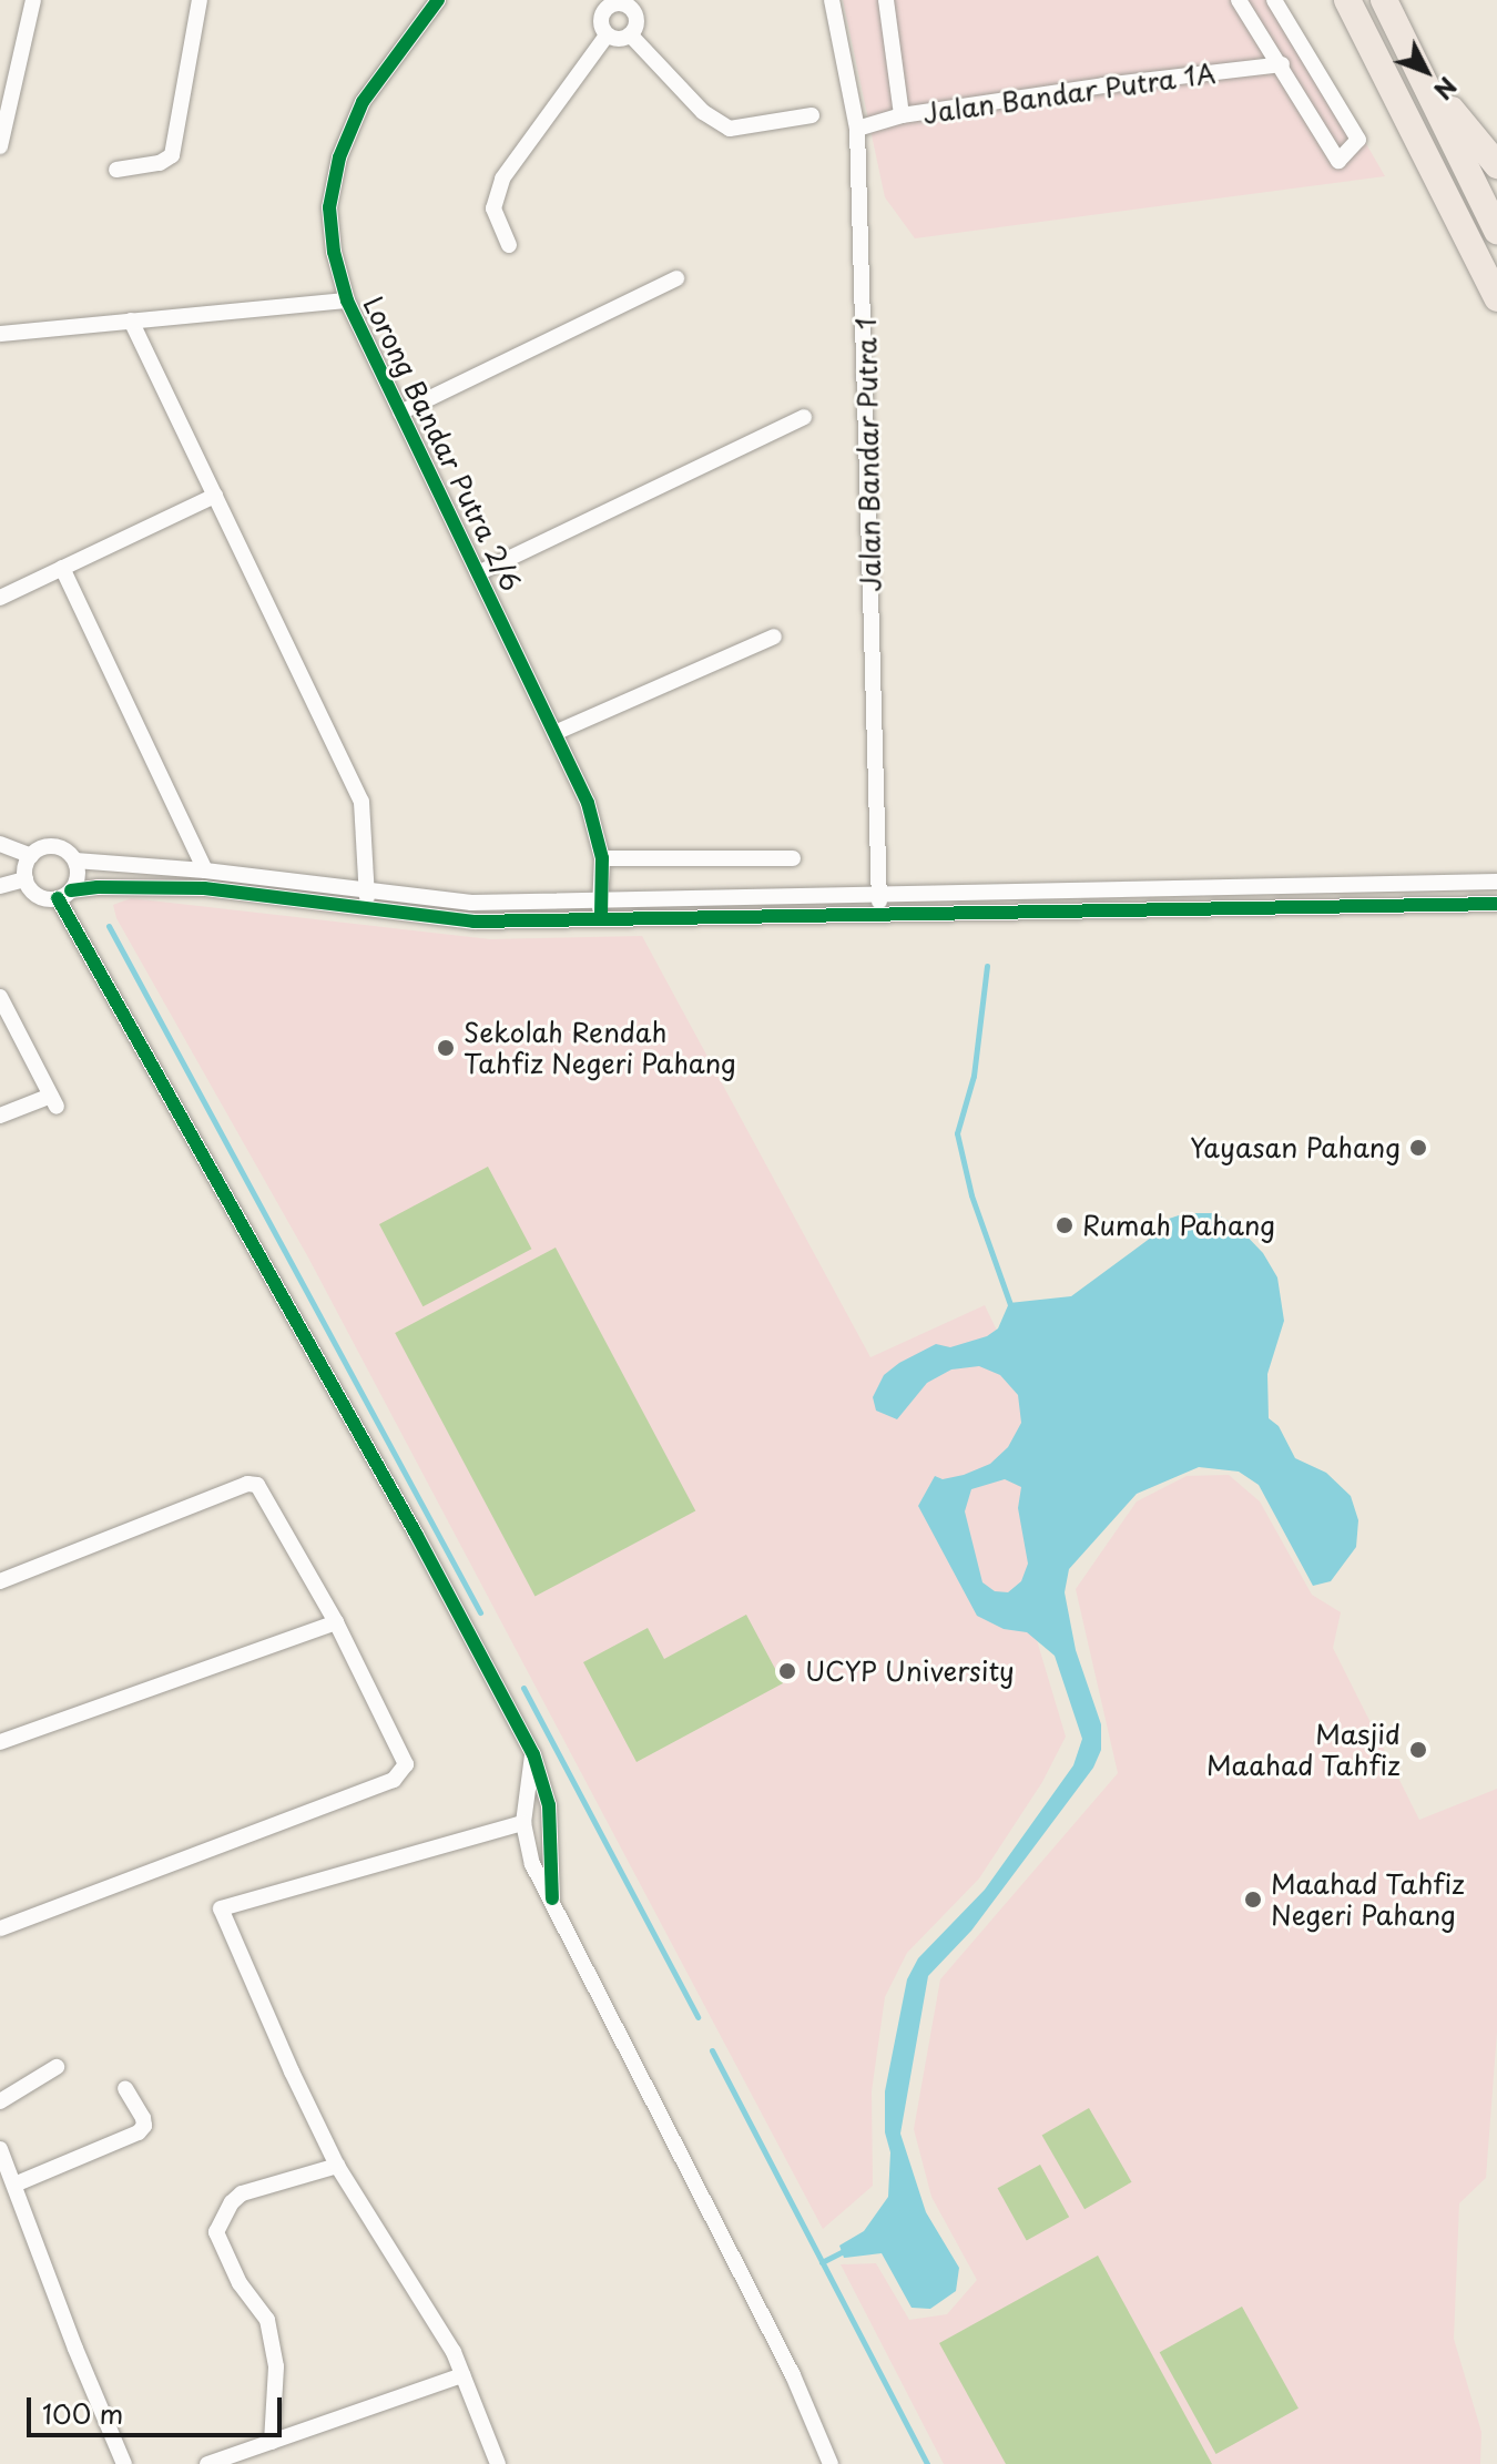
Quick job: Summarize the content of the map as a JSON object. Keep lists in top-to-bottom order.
{
  "streets": {
    "street": ["Jalan Bandar Putra 1A", "Lorong Bandar Putra 2/6", "Jalan Bandar Putra 1"]
  },
  "crossings": [
    ["Jalan Bandar Putra 1A", "Jalan Bandar Putra 1"]
  ],
  "places": [
    "Sekolah Rendah Tahfiz Negeri Pahang",
    "Yayasan Pahang",
    "Rumah Pahang",
    "UCYP University",
    "Masjid Maahad Tahfiz",
    "Maahad Tahfiz Negeri Pahang"
  ],
  "scale_bar": "100 m",
  "north": "bottom right"
}
